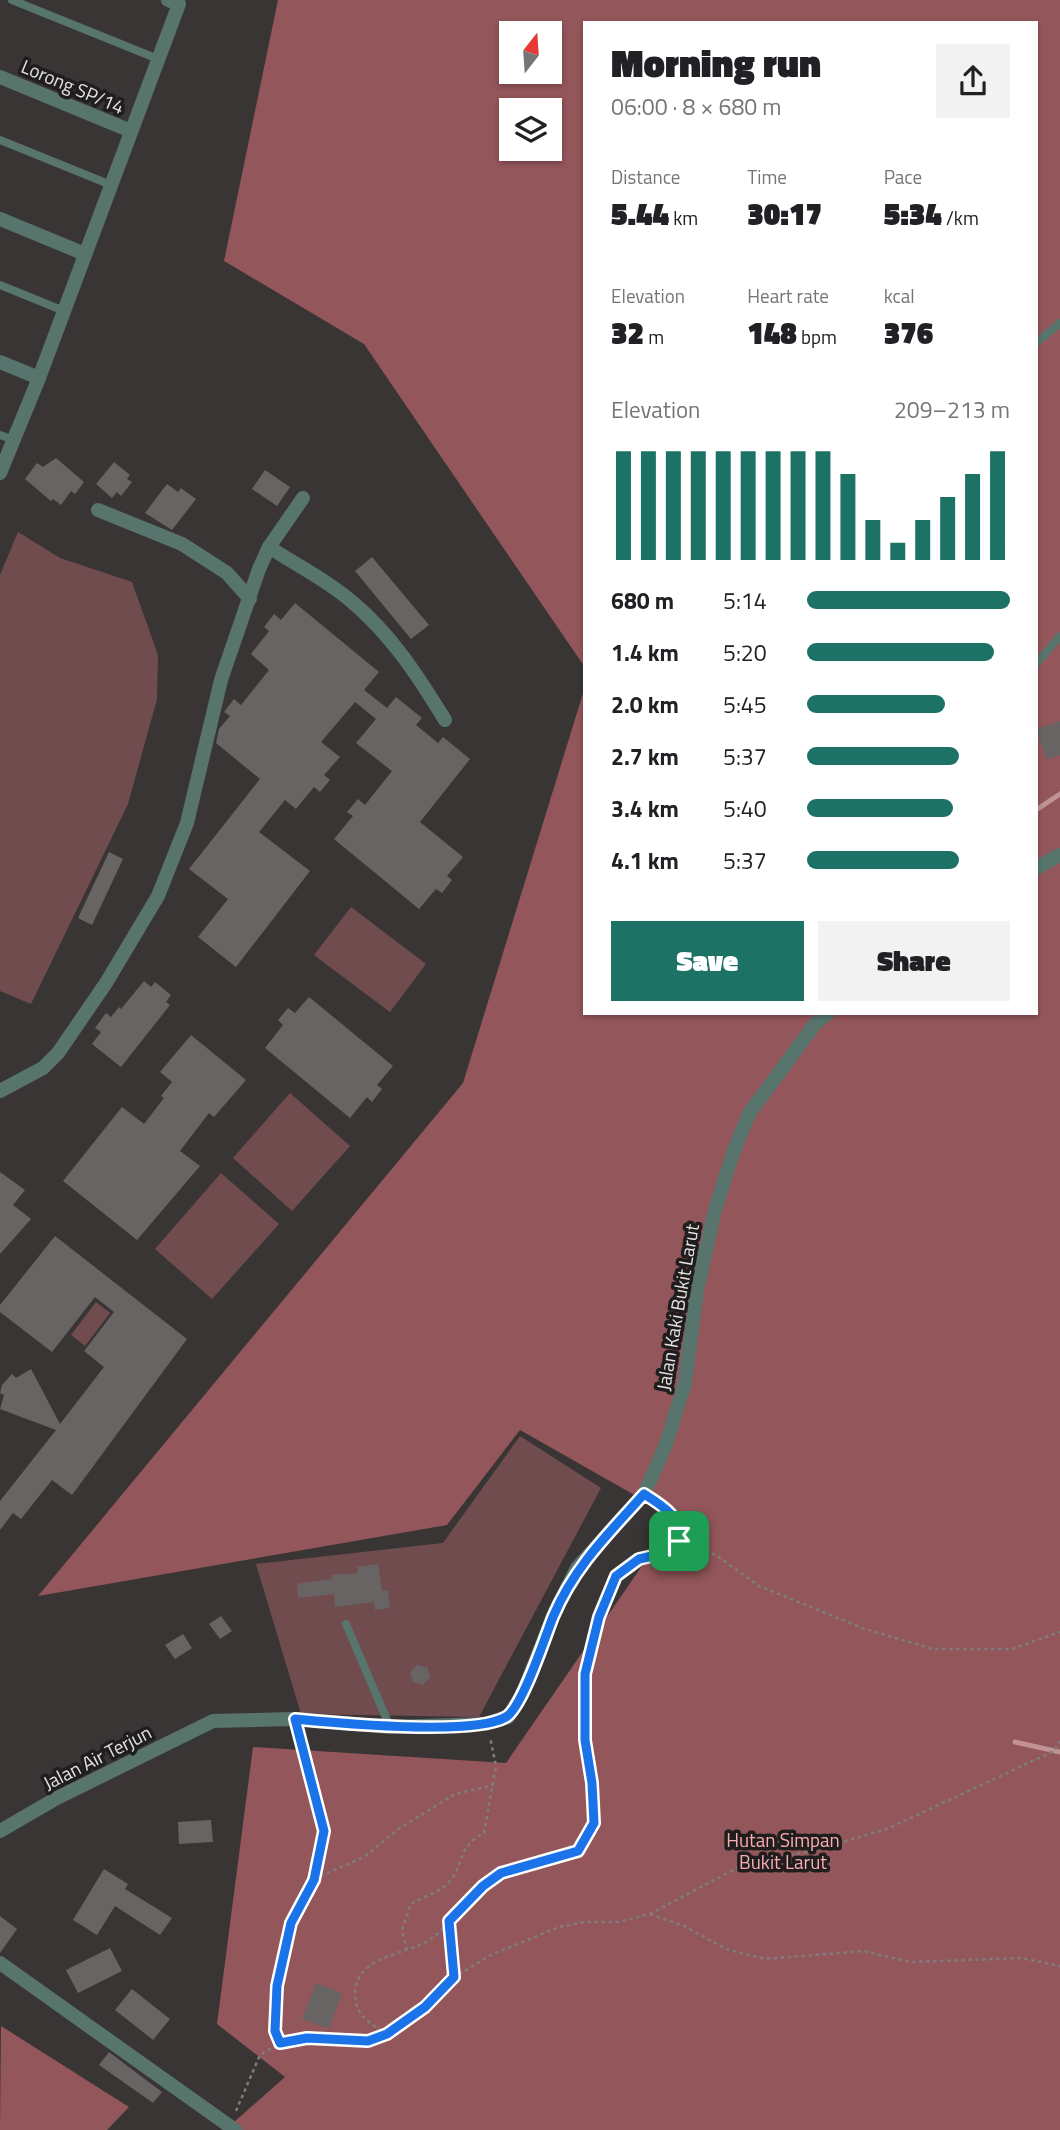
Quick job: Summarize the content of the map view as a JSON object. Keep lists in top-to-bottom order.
{
  "streets": {
    "street": ["Lorong SP/14", "Jalan Kaki Bukit Larut", "Jalan Air Terjun"]
  },
  "crossings": [
    ["Jalan Kaki Bukit Larut", "Jalan Air Terjun"]
  ],
  "parks": ["Hutan Simpan Bukit Larut"],
  "north": "top",
  "page": {
    "heading": ["Morning run", "06:00 · 8 × 680 m"],
    "stats": [
      ["Distance", "5.44 km"],
      ["Time", "30:17"],
      ["Pace", "5:34 /km"],
      ["Elevation", "32 m"],
      ["Heart rate", "148 bpm"],
      ["kcal", "376"]
    ],
    "chart": ["Elevation", "209–213 m"],
    "list": [
      {
        "name": "680 m",
        "note": "5:14"
      },
      {
        "name": "1.4 km",
        "note": "5:20"
      },
      {
        "name": "2.0 km",
        "note": "5:45"
      },
      {
        "name": "2.7 km",
        "note": "5:37"
      },
      {
        "name": "3.4 km",
        "note": "5:40"
      },
      {
        "name": "4.1 km",
        "note": "5:37"
      }
    ],
    "buttons": ["Save", "Share"]
  }
}
